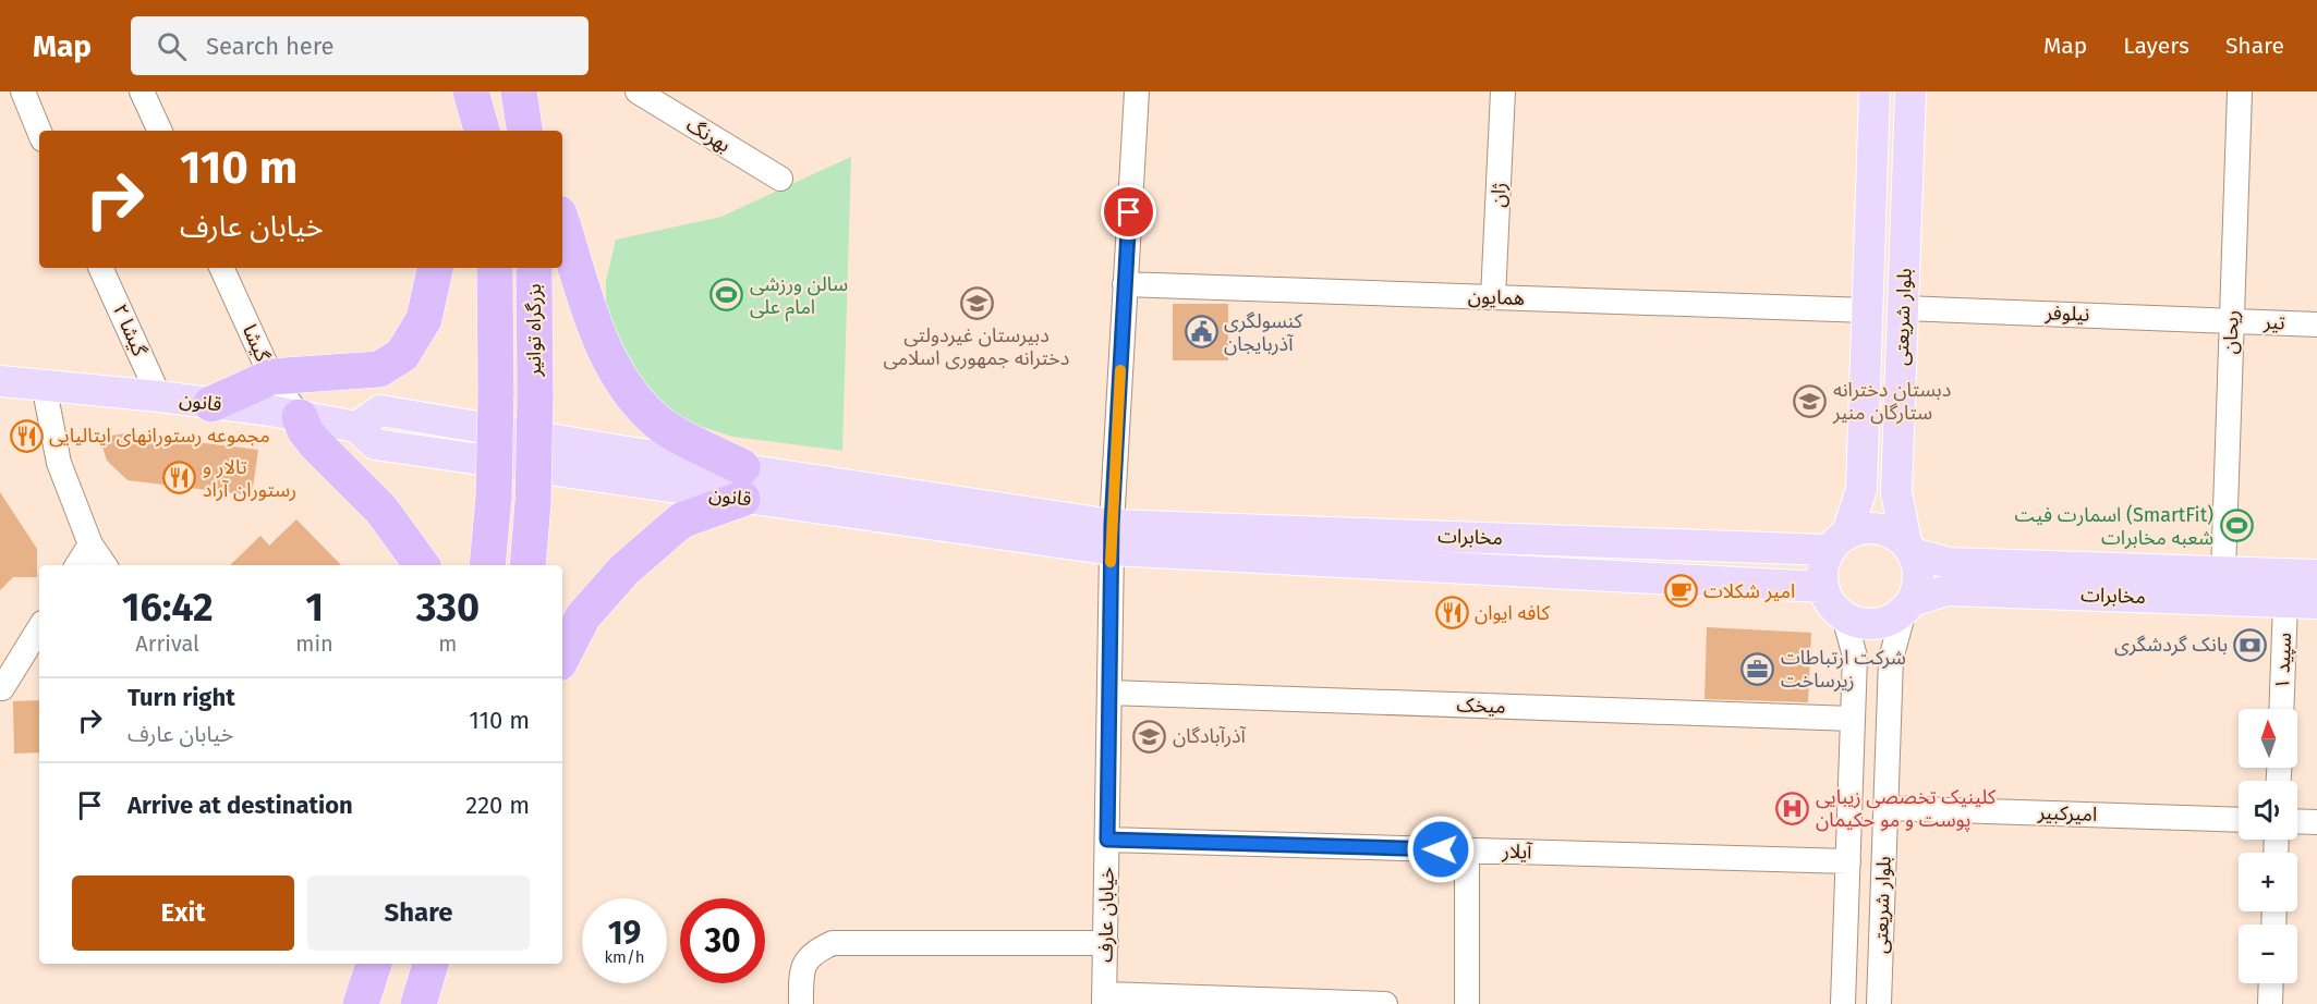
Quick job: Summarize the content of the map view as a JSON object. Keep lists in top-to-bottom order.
{
  "streets": {
    "highway": ["بزرگراه توانیر"],
    "main road": ["بلوار شریعتى", "قانون", "مخابرات"],
    "street": [
      "بهرنگ",
      "ژان",
      "همایون",
      "نیلوفر",
      "تیر",
      "گیشا ۲",
      "ریحان",
      "گیشا",
      "سپید ۱",
      "میخک",
      "امیرکبیر",
      "آیلار",
      "خیابان عارف"
    ]
  },
  "crossings": [
    ["ژان", "همایون"],
    ["همایون", "بلوار شریعتى"],
    ["همایون", "خیابان عارف"],
    ["نیلوفر", "بلوار شریعتى"],
    ["نیلوفر", "تیر"],
    ["نیلوفر", "ریحان"],
    ["بلوار شریعتى", "مخابرات"],
    ["بلوار شریعتى", "میخک"],
    ["بلوار شریعتى", "امیرکبیر"],
    ["بلوار شریعتى", "آیلار"],
    ["تیر", "ریحان"],
    ["گیشا ۲", "قانون"],
    ["ریحان", "مخابرات"],
    ["گیشا", "قانون"],
    ["قانون", "مخابرات"],
    ["قانون", "خیابان عارف"],
    ["مخابرات", "سپید ۱"],
    ["مخابرات", "خیابان عارف"],
    ["میخک", "خیابان عارف"],
    ["آیلار", "خیابان عارف"]
  ],
  "places": {
    "sports": ["سالن ورزشی امام علی", "اسمارت فیت (SmartFit) شعبه مخابرات"],
    "school or university": ["دبیرستان غیردولتی دخترانه جمهوری اسلامی", "دبستان دخترانه ستارگان منیر", "آذرآبادگان"],
    "public building": ["کنسولگری آذربایجان"],
    "restaurant": ["مجموعه رستورانهای ایتالیایی", "تالار و رستوران آراد", "کافه ایوان"],
    "cafe": ["امیر شکلات"],
    "bank": ["بانک گردشگری"],
    "office": ["شرکت ارتباطات زیرساخت"],
    "hospital": ["کلینیک تخصصی زیبایی پوست و مو حکیمان"]
  },
  "north": "top",
  "page": {
    "header": "Map",
    "search": "Search here",
    "nav": ["Map", "Layers", "Share"],
    "turn": ["110 m", "خیابان عارف"],
    "eta": [
      "16:42",
      "Arrival",
      "1",
      "min",
      "330",
      "m"
    ],
    "list": [
      {
        "name": "Turn right",
        "note": "خیابان عارف",
        "value": "110 m"
      },
      {
        "name": "Arrive at destination",
        "value": "220 m"
      }
    ],
    "map_buttons": ["+", "−"],
    "buttons": ["Exit", "Share"],
    "speed": "19 km/h",
    "limit": "30"
  }
}
